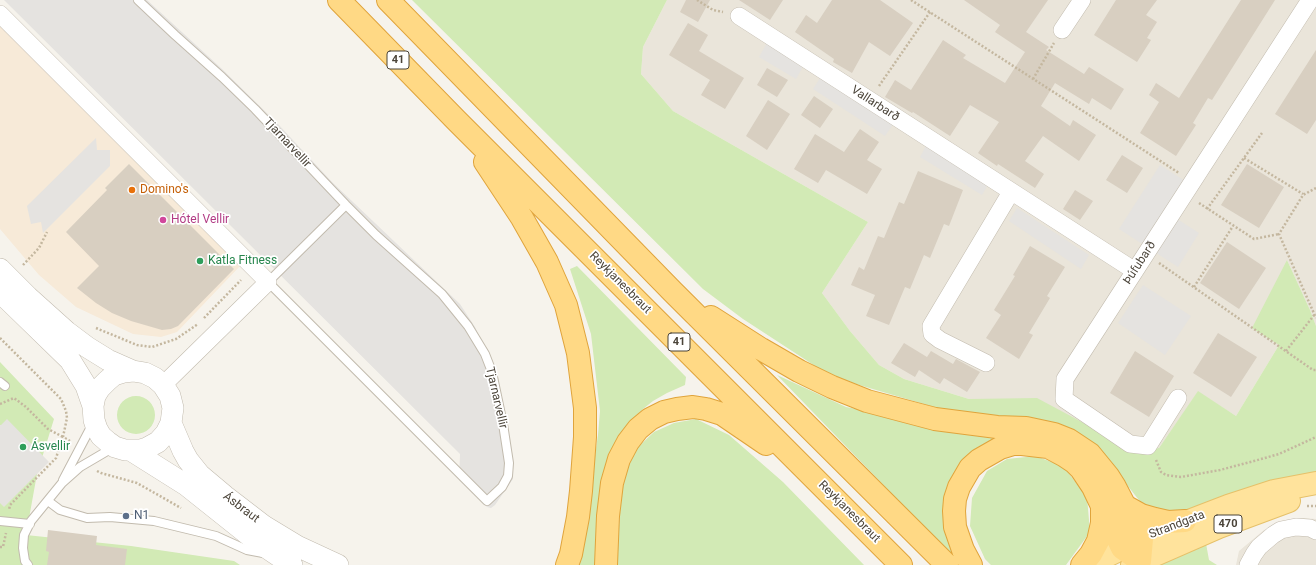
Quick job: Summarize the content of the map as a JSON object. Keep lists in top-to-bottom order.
{
  "streets": {
    "highway": ["41", "Reykjanesbraut"],
    "main road": ["470", "Strandgata"],
    "street": [
      "Vallarbarð",
      "Tjarnarvellir",
      "Þúfubarð",
      "Ásbraut"
    ]
  },
  "crossings": [
    ["Vallarbarð", "Þúfubarð"]
  ],
  "places": [
    "Domino's",
    "Hótel Vellir",
    "Katla Fitness",
    "Ásvellir",
    "N1"
  ]
}
